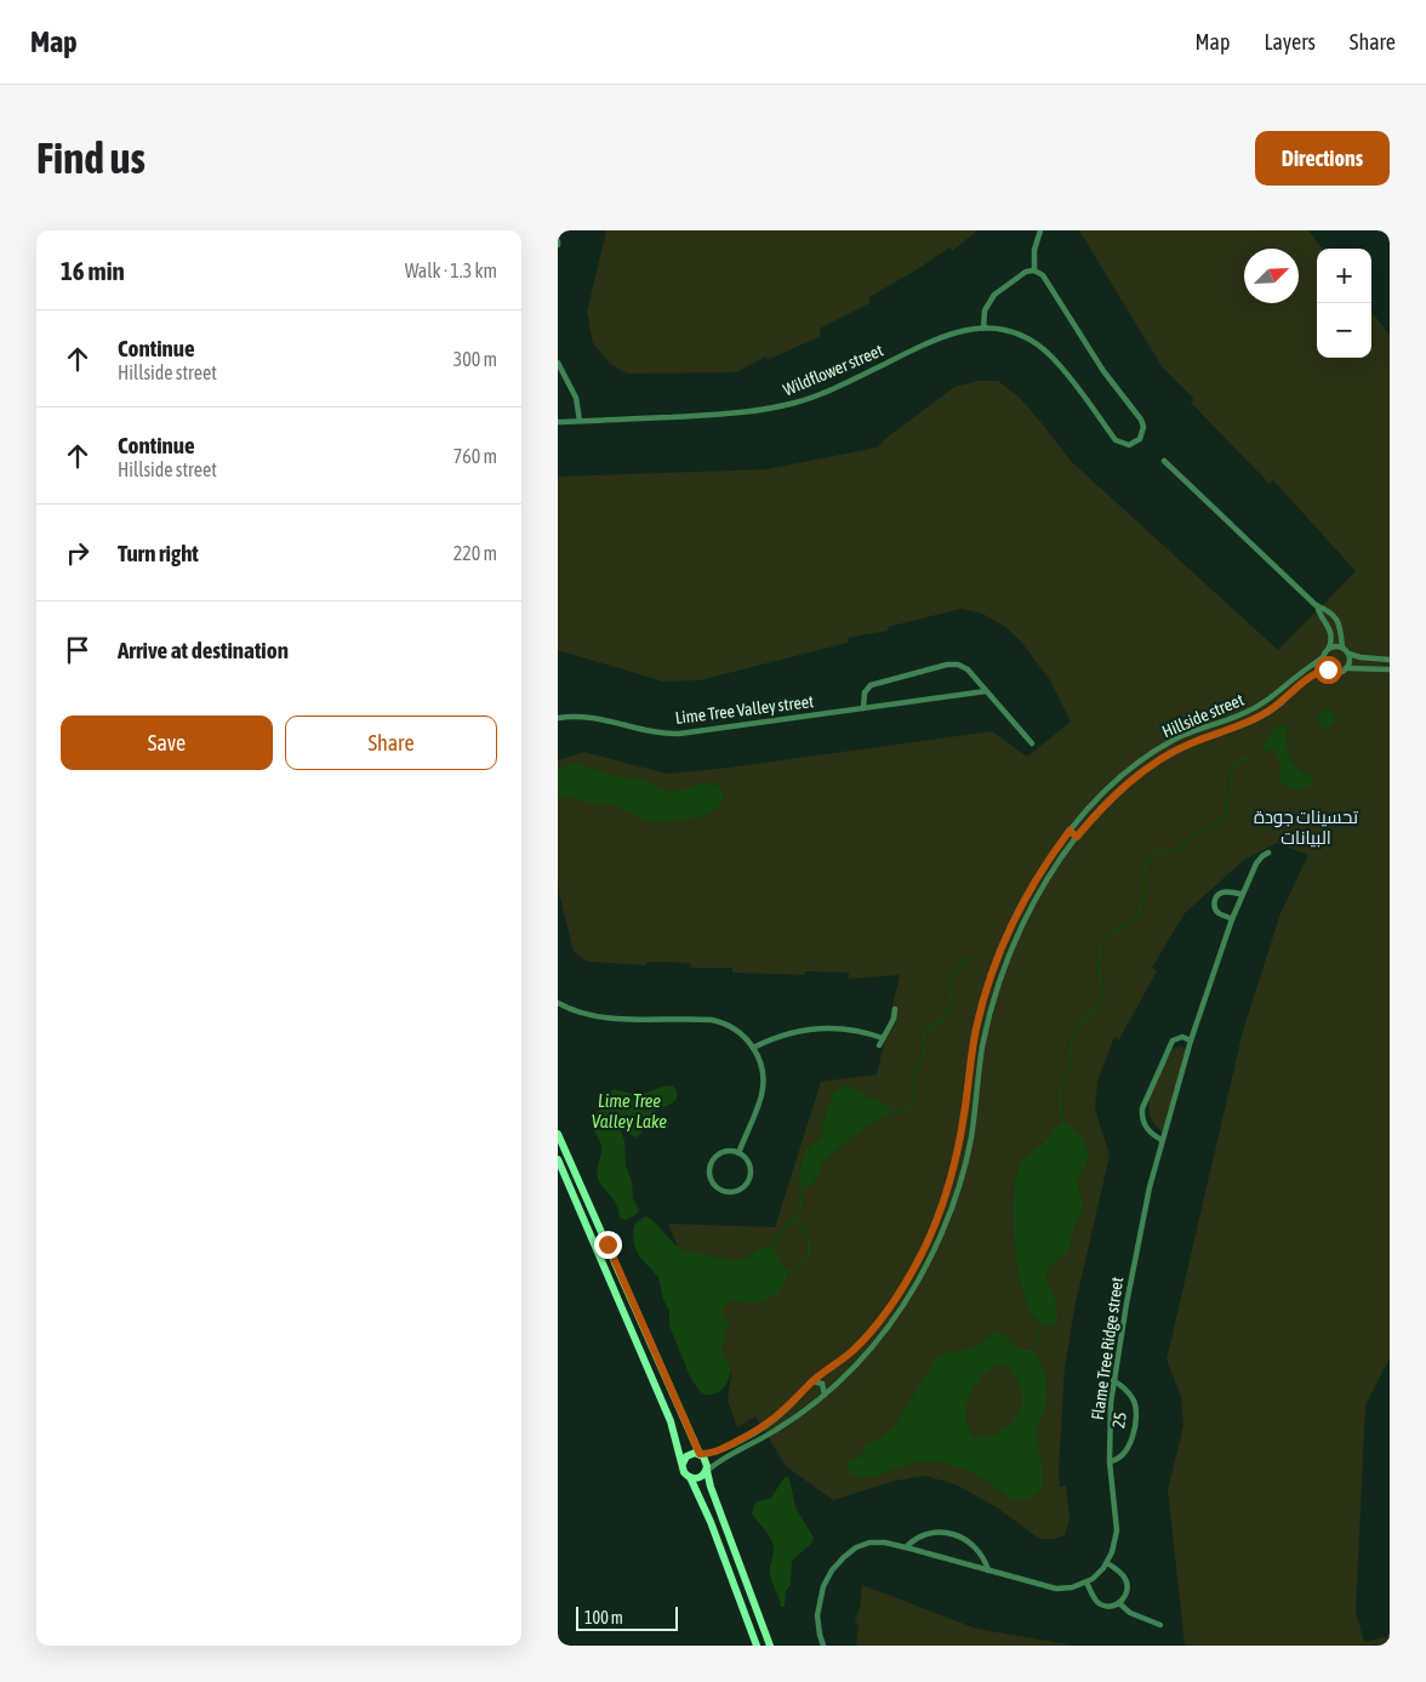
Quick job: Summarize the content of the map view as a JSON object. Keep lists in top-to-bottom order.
{
  "streets": {
    "street": [
      "Wildflower street",
      "Lime Tree Valley street",
      "Hillside street",
      "Flame Tree Ridge street",
      "25"
    ]
  },
  "crossings": [
    ["Flame Tree Ridge street", "25"]
  ],
  "districts": ["تحسينات جودة البيانات"],
  "water": ["Lime Tree Valley Lake"],
  "scale_bar": "100 m",
  "north": "top right",
  "page": {
    "header": "Map",
    "nav": ["Map", "Layers", "Share"],
    "buttons": [
      "Directions",
      ["Save", "Share"]
    ],
    "title": "Find us",
    "heading": ["16 min", "Walk · 1.3 km"],
    "map_buttons": ["+", "−"],
    "list": [
      ["Continue", "Hillside street", "300 m"],
      ["Continue", "Hillside street", "760 m"],
      ["Turn right", "220 m"],
      "Arrive at destination"
    ],
    "scale": "100 m"
  }
}
